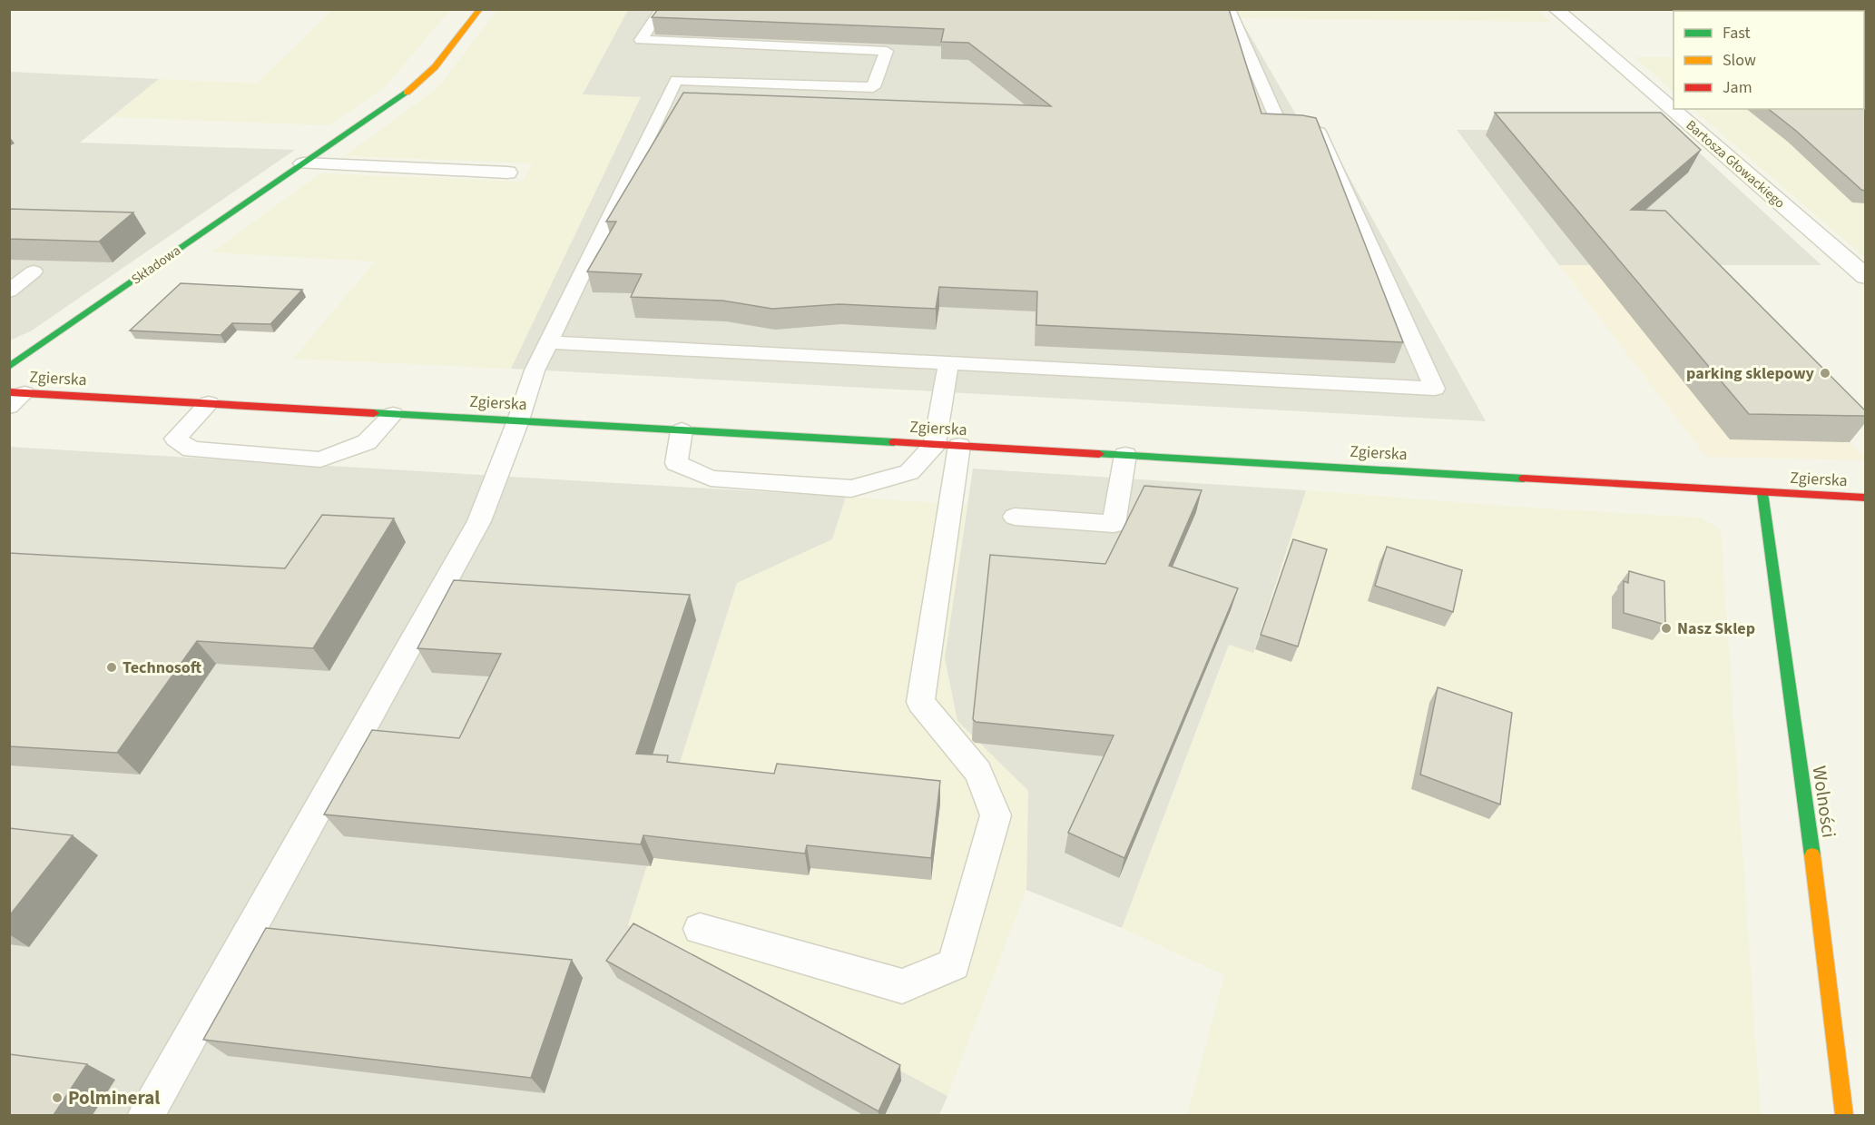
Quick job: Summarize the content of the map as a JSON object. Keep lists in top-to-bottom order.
{
  "streets": {
    "main road": ["Składowa", "Zgierska", "Wolności"],
    "street": ["Bartosza Głowackiego"]
  },
  "crossings": [
    ["Zgierska", "Wolności"]
  ],
  "places": [
    "parking sklepowy",
    "Nasz Sklep",
    "Technosoft",
    "Polmineral"
  ],
  "legend": ["Fast", "Slow", "Jam"]
}
